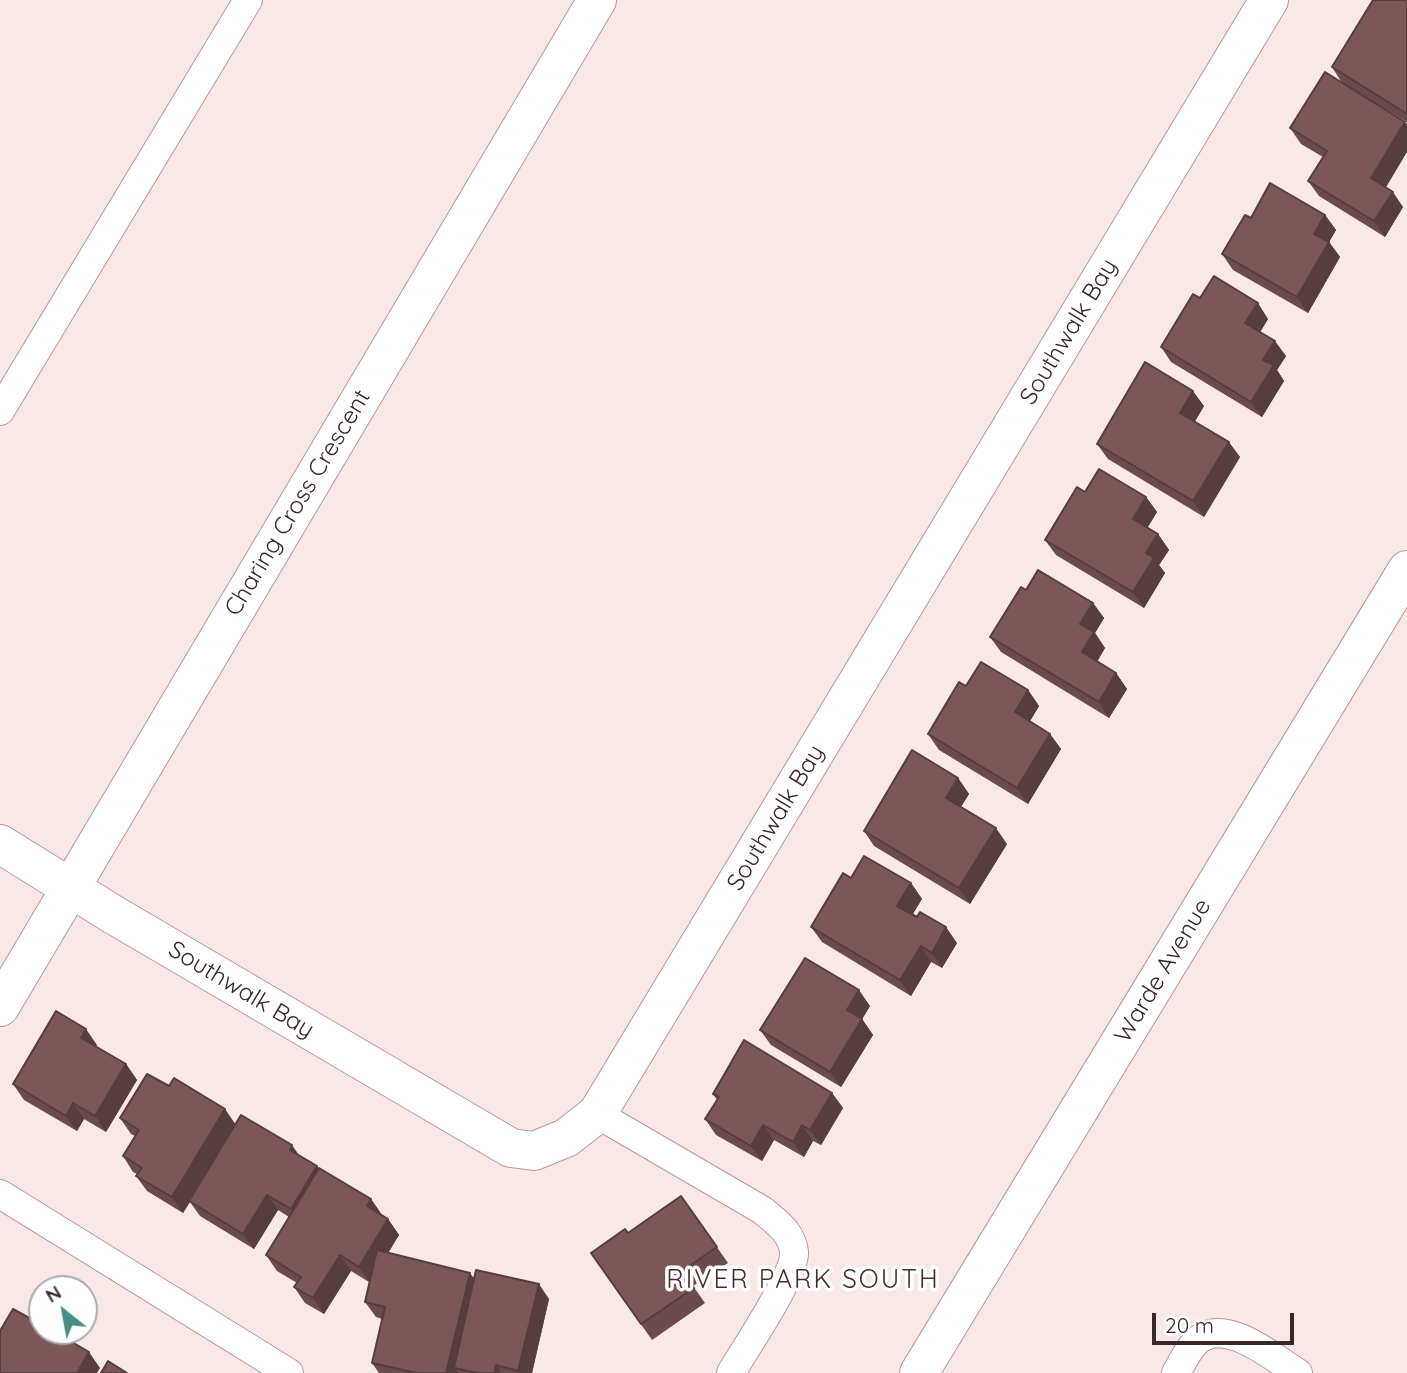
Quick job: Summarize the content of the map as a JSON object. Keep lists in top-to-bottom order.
{
  "streets": {
    "street": ["Southwalk Bay", "Charing Cross Crescent", "Warde Avenue"]
  },
  "crossings": [
    ["Southwalk Bay", "Charing Cross Crescent"]
  ],
  "districts": ["RIVER PARK SOUTH"],
  "scale_bar": "20 m",
  "north": "top left"
}
